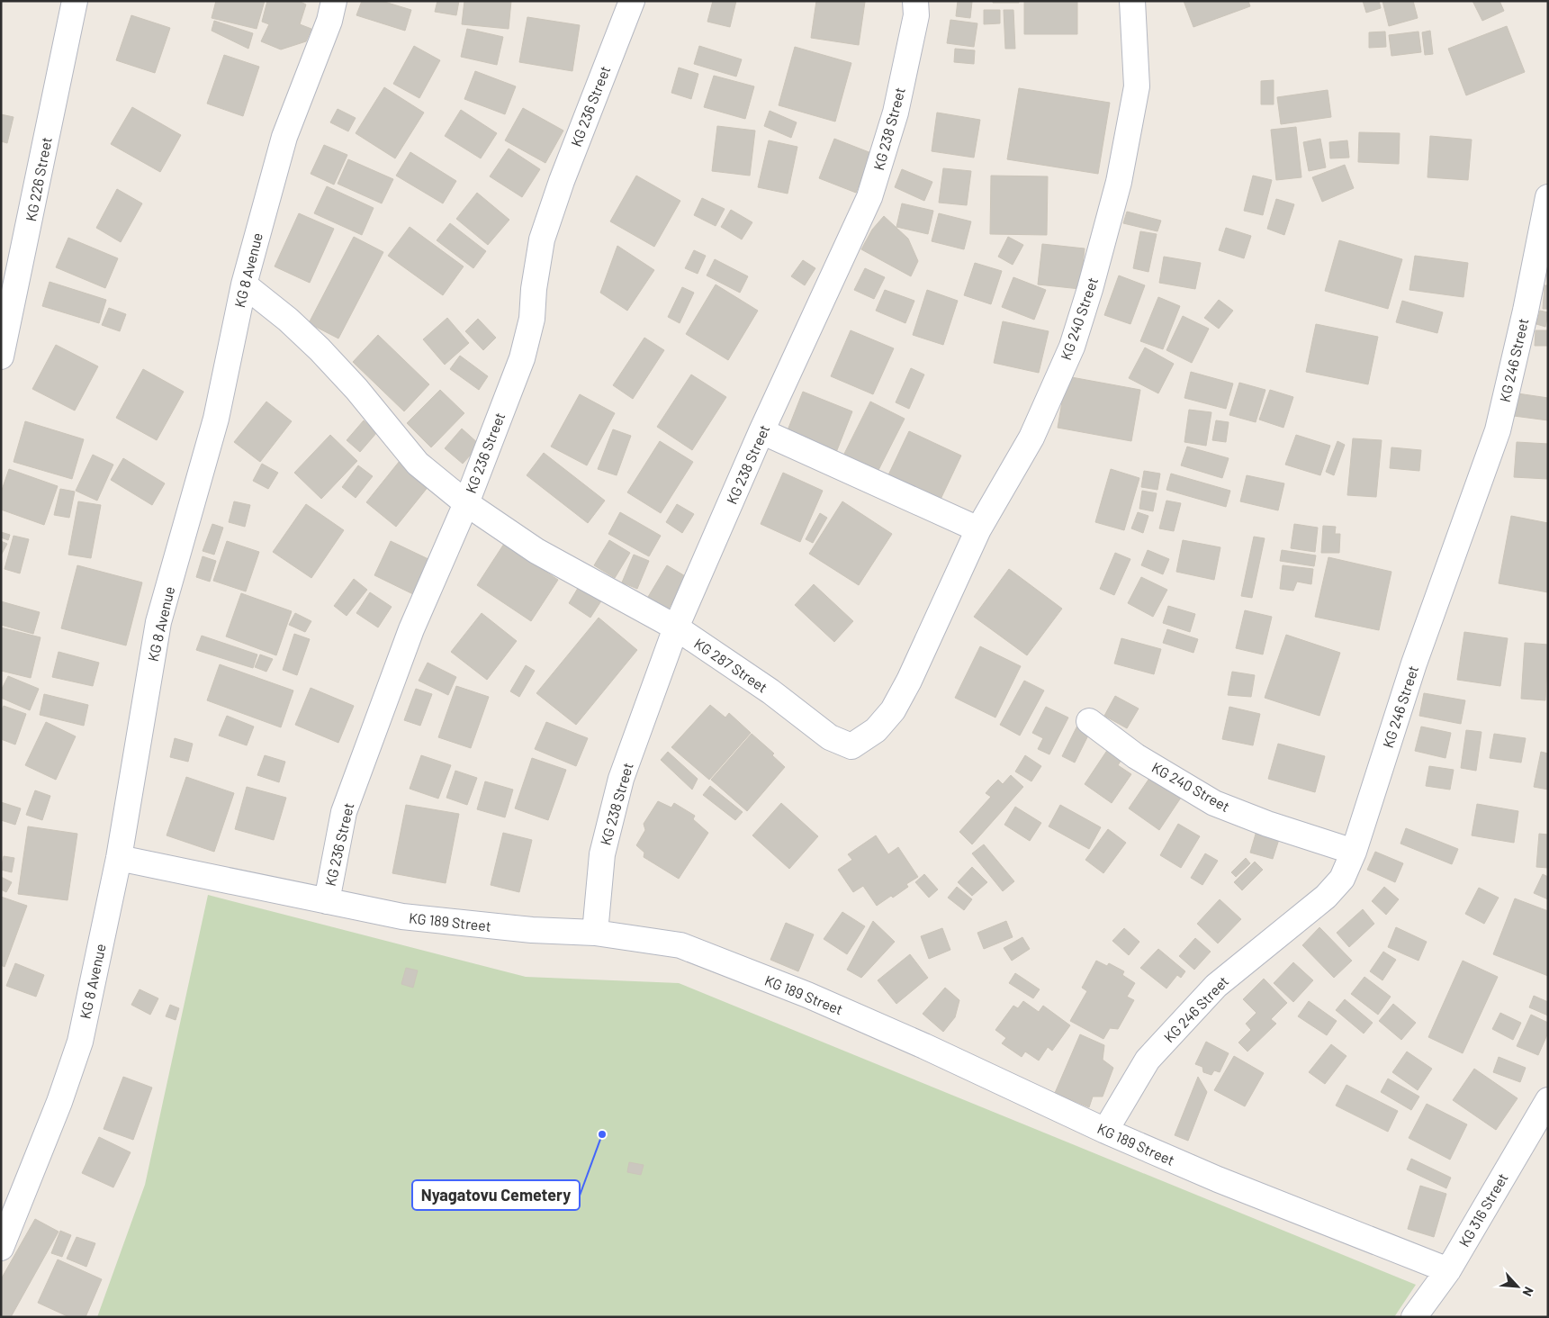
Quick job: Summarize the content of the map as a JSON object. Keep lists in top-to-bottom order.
{
  "streets": {
    "street": [
      "KG 236 Street",
      "KG 238 Street",
      "KG 226 Street",
      "KG 8 Avenue",
      "KG 240 Street",
      "KG 246 Street",
      "KG 287 Street",
      "KG 189 Street",
      "KG 316 Street"
    ]
  },
  "crossings": [
    ["KG 236 Street", "KG 287 Street"],
    ["KG 236 Street", "KG 189 Street"],
    ["KG 238 Street", "KG 287 Street"],
    ["KG 238 Street", "KG 189 Street"],
    ["KG 8 Avenue", "KG 287 Street"],
    ["KG 8 Avenue", "KG 189 Street"],
    ["KG 240 Street", "KG 246 Street"],
    ["KG 240 Street", "KG 287 Street"],
    ["KG 246 Street", "KG 189 Street"],
    ["KG 189 Street", "KG 316 Street"]
  ],
  "places": ["Nyagatovu Cemetery"],
  "north": "bottom right"
}
